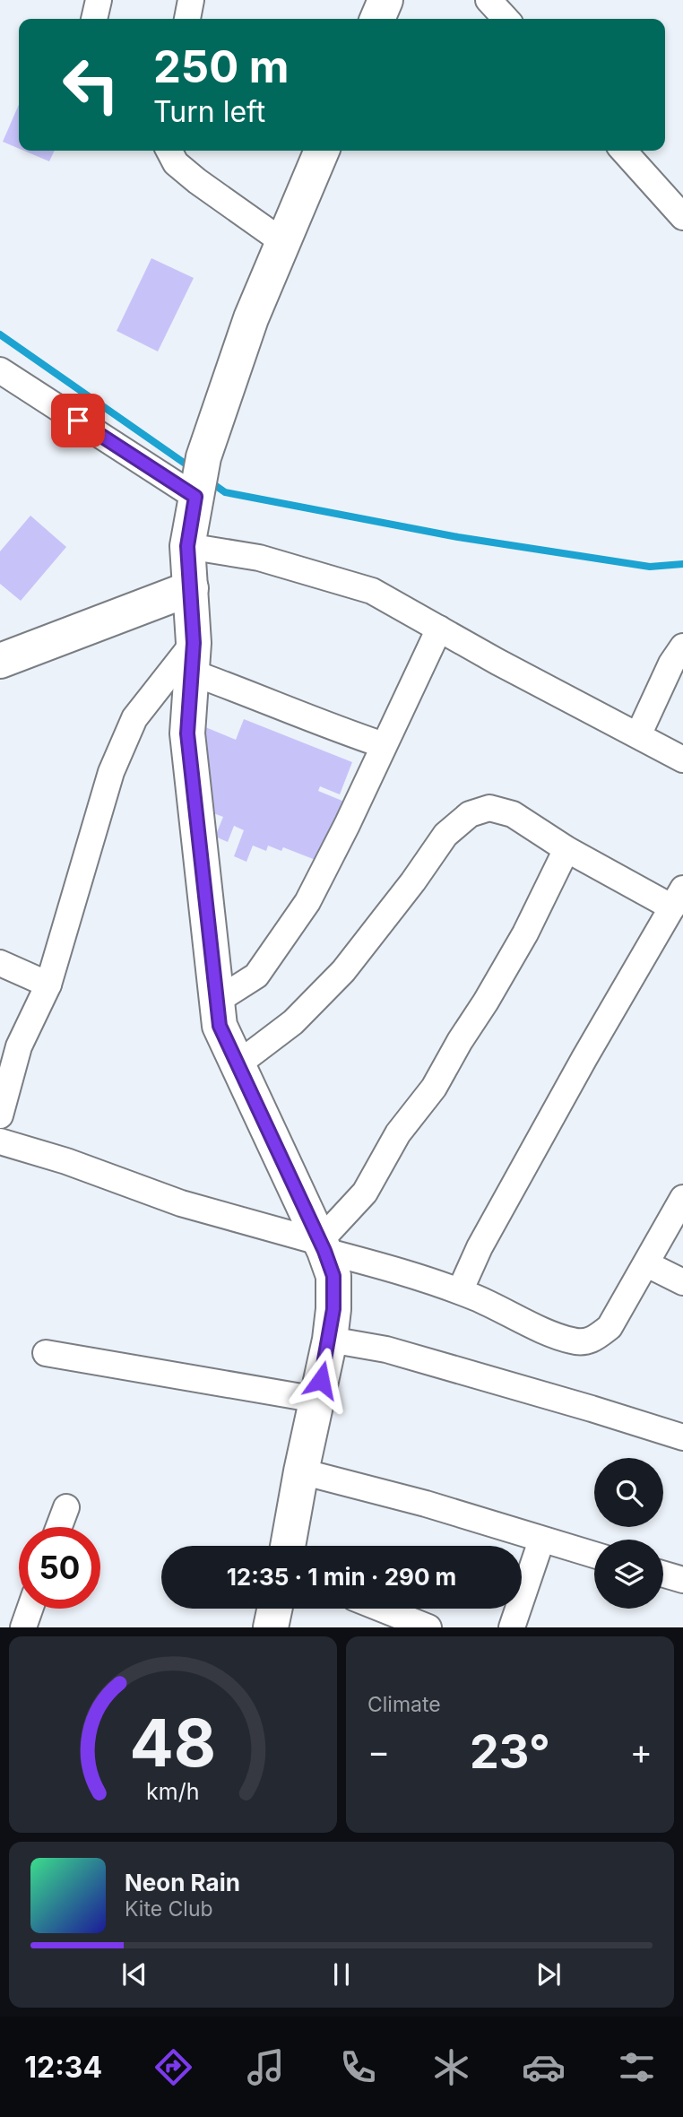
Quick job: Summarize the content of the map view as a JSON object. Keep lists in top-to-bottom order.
{
  "page": {
    "turn": ["250 m", "Turn left"],
    "limit": "50",
    "trip": "12:35 · 1 min · 290 m",
    "tile": "Climate",
    "heat": ["−", "23°", "+"],
    "song": ["Neon Rain", "Kite Club"],
    "tabs": "12:34",
    "gauge": ["48", "km/h"]
  }
}
